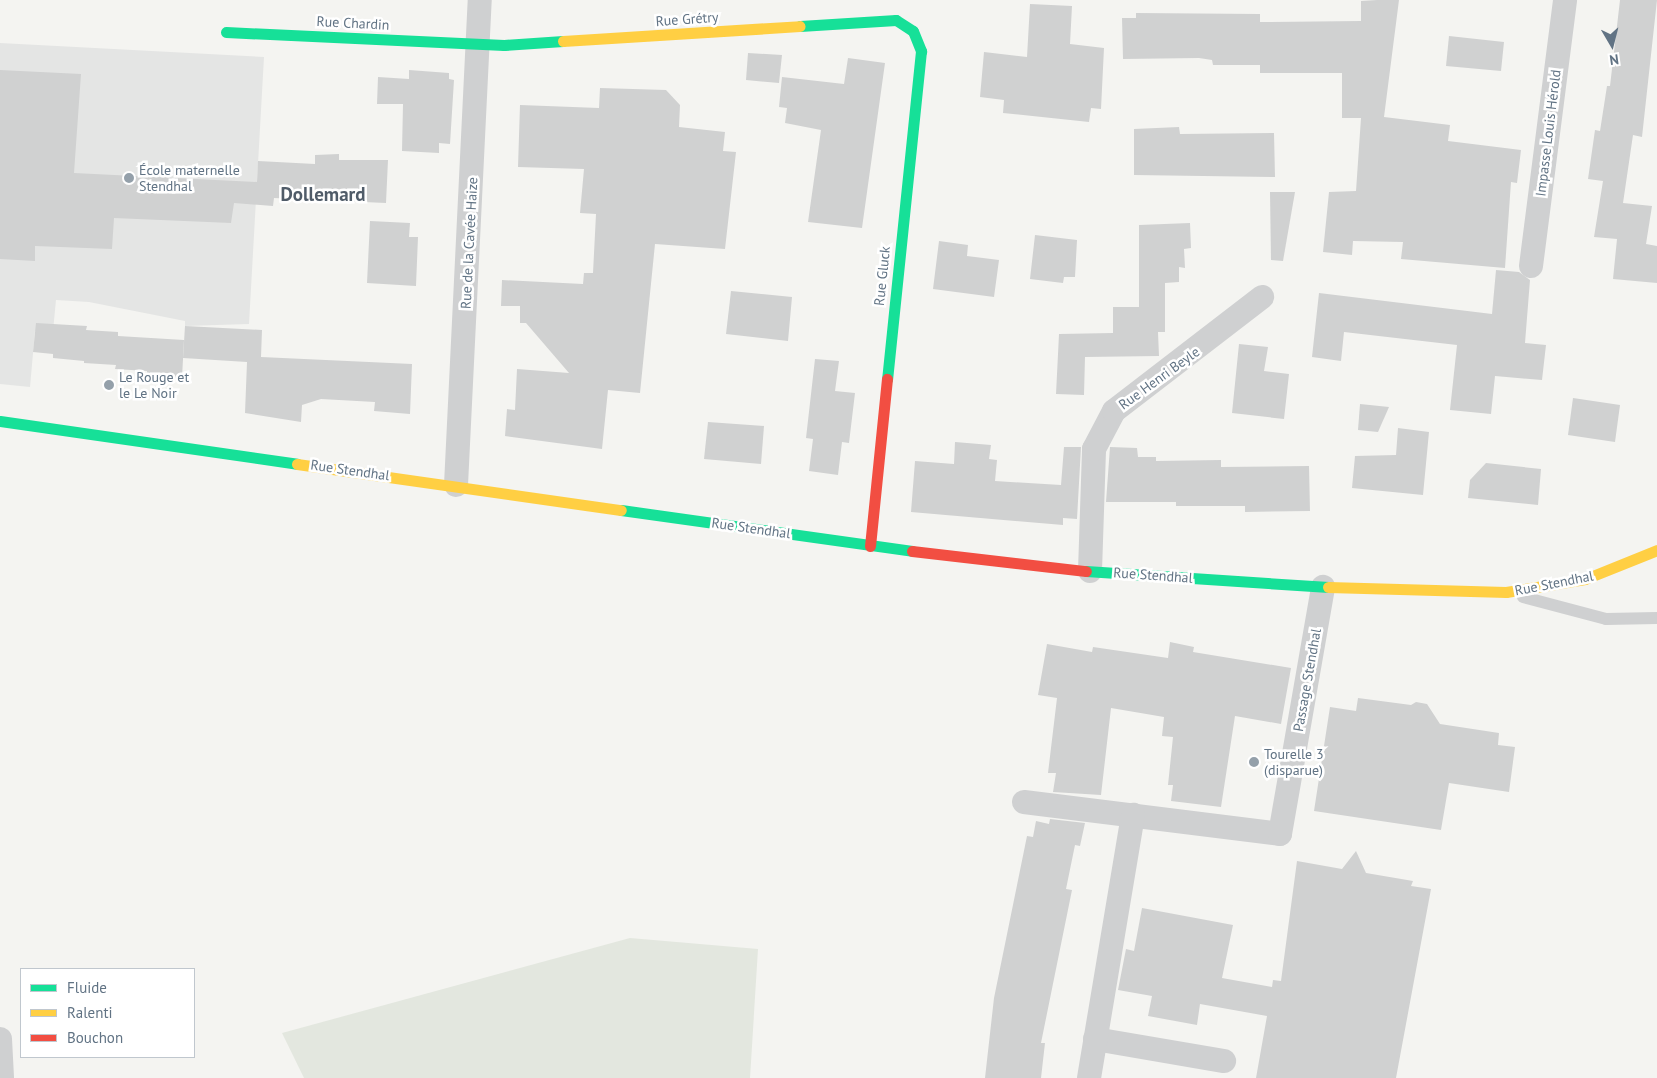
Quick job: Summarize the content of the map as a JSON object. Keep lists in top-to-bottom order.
{
  "streets": {
    "street": [
      "Rue Grétry",
      "Rue Chardin",
      "Impasse Louis Hérold",
      "Rue de la Cavée Haize",
      "Rue Gluck",
      "Rue Henri Beyle",
      "Rue Stendhal",
      "Passage Stendhal"
    ]
  },
  "crossings": [
    ["Rue Grétry", "Rue Chardin"],
    ["Rue Grétry", "Rue de la Cavée Haize"],
    ["Rue Grétry", "Rue Gluck"],
    ["Rue Chardin", "Rue de la Cavée Haize"],
    ["Rue de la Cavée Haize", "Rue Stendhal"],
    ["Rue Gluck", "Rue Stendhal"],
    ["Rue Henri Beyle", "Rue Stendhal"],
    ["Rue Stendhal", "Passage Stendhal"]
  ],
  "districts": ["Dollemard"],
  "places": ["École maternelle Stendhal", "Le Rouge et le Le Noir", "Tourelle 3 (disparue)"],
  "legend": ["Fluide", "Ralenti", "Bouchon"],
  "north": "bottom"
}
